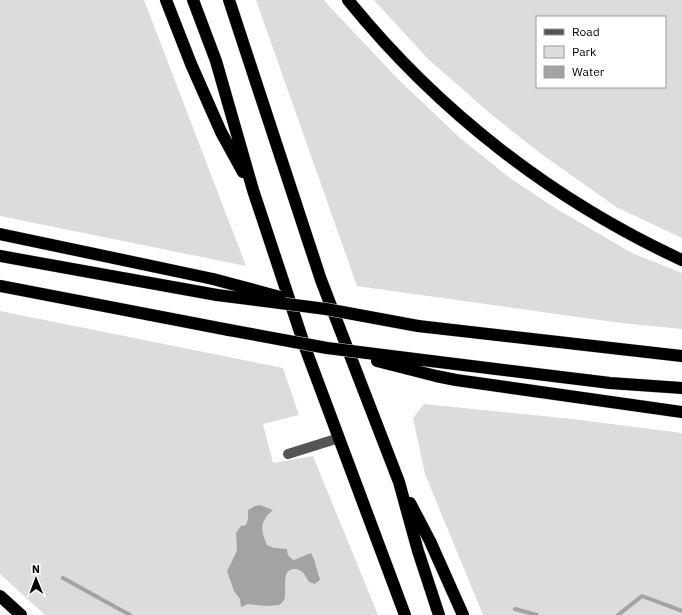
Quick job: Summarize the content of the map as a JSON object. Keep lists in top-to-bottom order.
{
  "legend": ["Road", "Park", "Water"],
  "north": "top"
}
